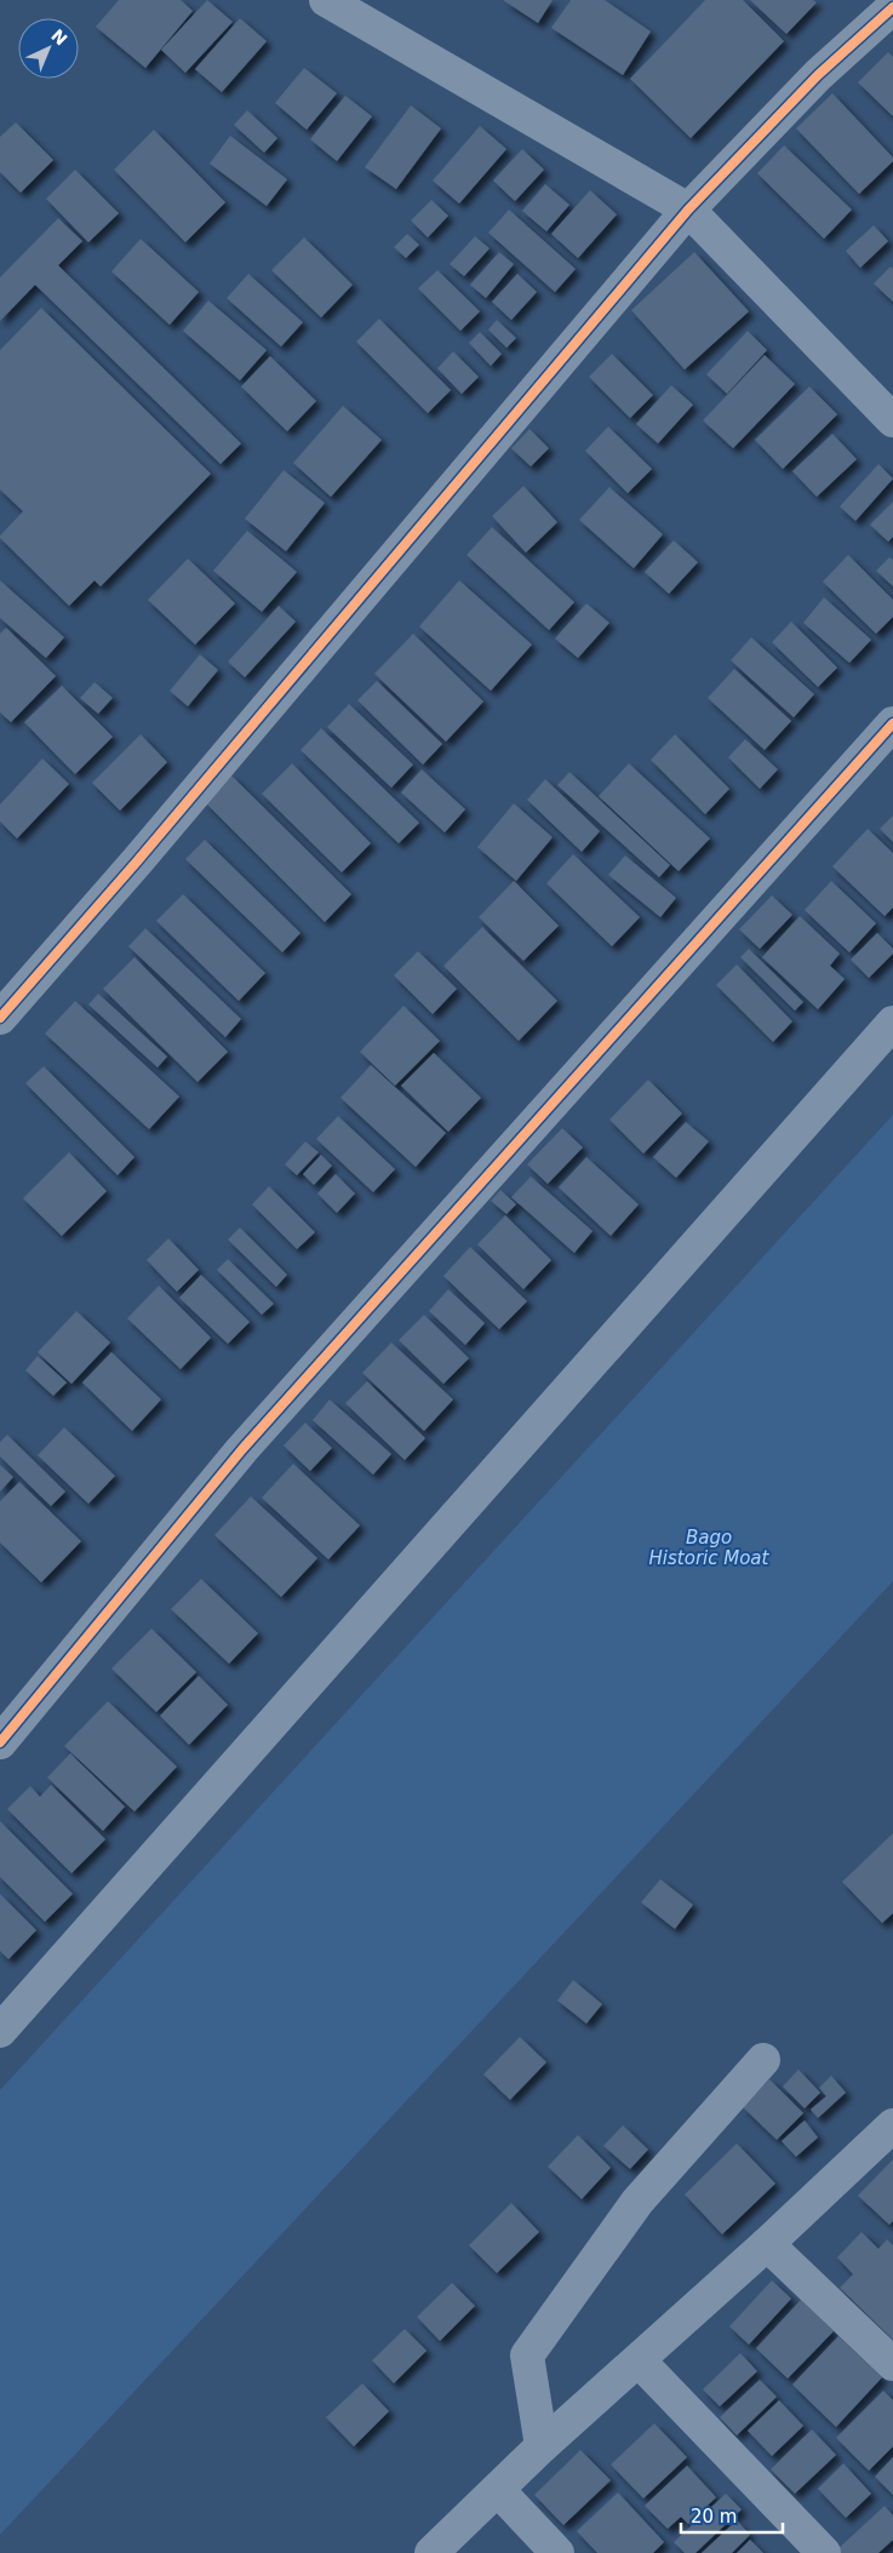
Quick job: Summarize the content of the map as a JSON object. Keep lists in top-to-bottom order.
{
  "water": ["Bago Historic Moat"],
  "scale_bar": "20 m",
  "north": "top right"
}
